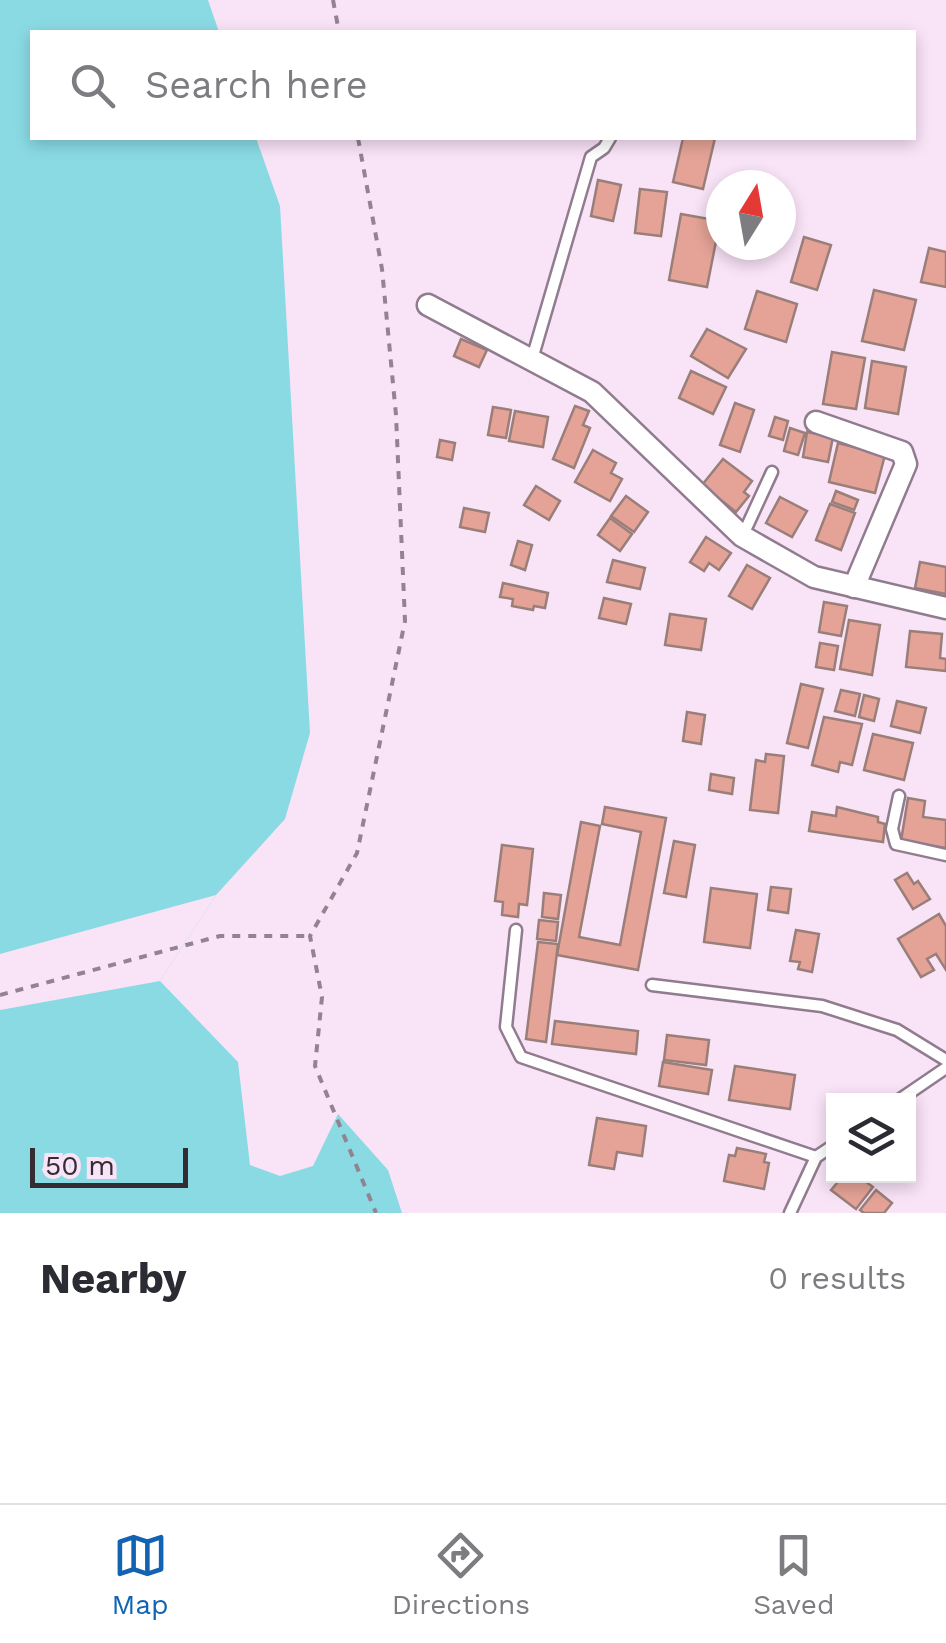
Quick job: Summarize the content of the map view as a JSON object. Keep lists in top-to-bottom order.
{
  "scale_bar": "50 m",
  "north": "top",
  "page": {
    "search": "Search here",
    "scale": "50 m",
    "heading": ["Nearby", "0 results"],
    "nav": ["Map", "Directions", "Saved"]
  }
}
